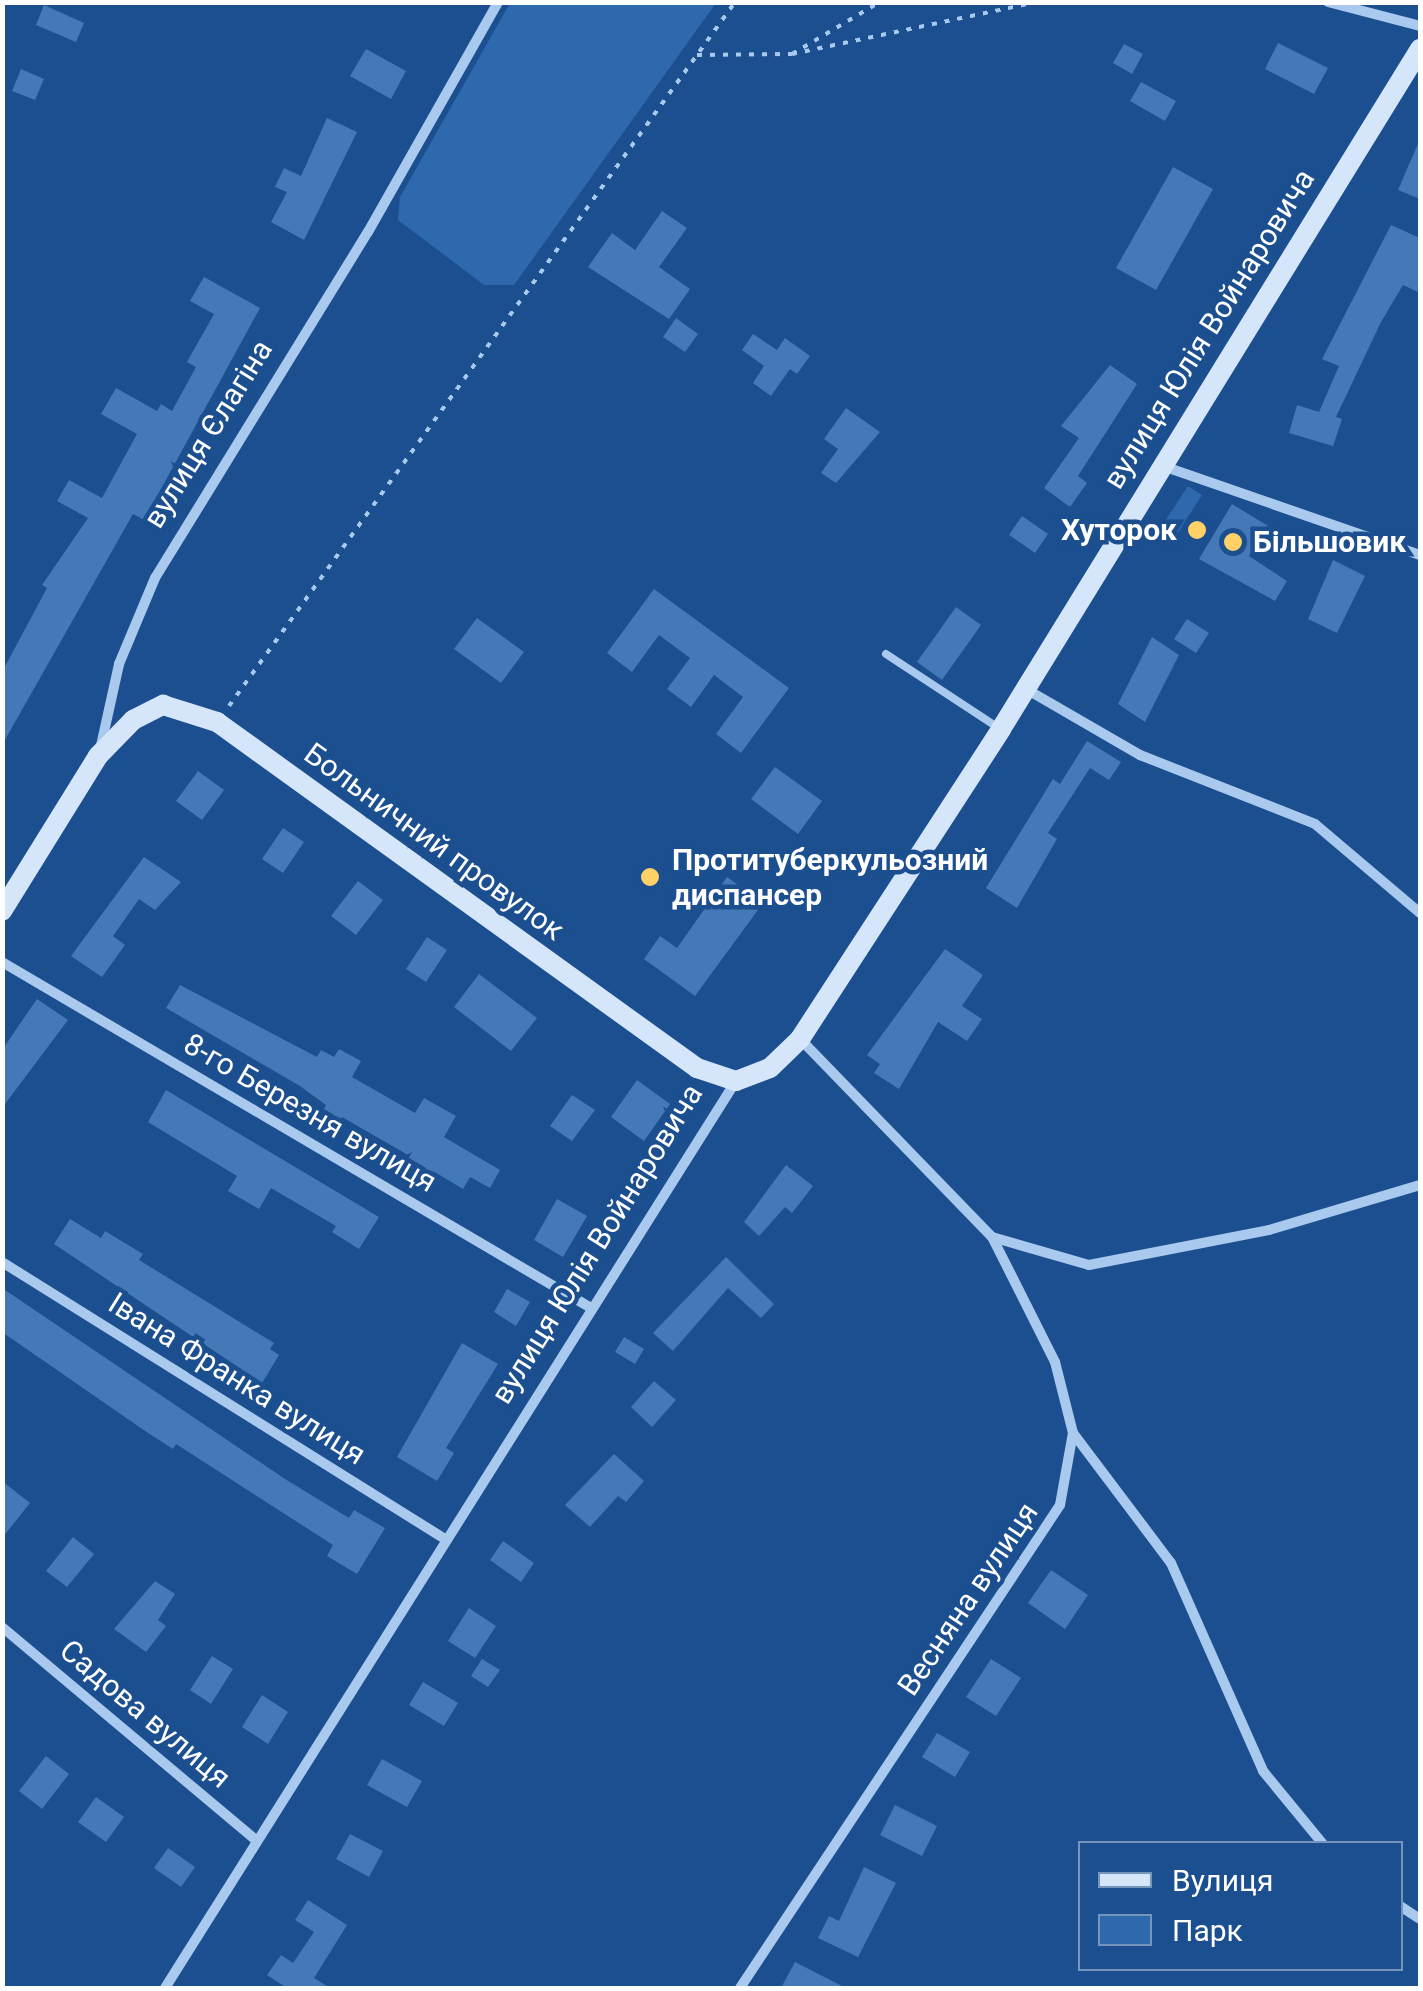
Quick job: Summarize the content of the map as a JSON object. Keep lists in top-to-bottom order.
{
  "streets": {
    "main road": ["вулиця Юлія Войнаровича", "вулиця Єлагіна", "Больничний провулок"],
    "street": [
      "8-го Березня вулиця",
      "Івана Франка вулиця",
      "Весняна вулиця",
      "Садова вулиця"
    ]
  },
  "crossings": [
    ["вулиця Юлія Войнаровича", "Больничний провулок"],
    ["вулиця Юлія Войнаровича", "8-го Березня вулиця"],
    ["вулиця Юлія Войнаровича", "Івана Франка вулиця"],
    ["вулиця Юлія Войнаровича", "Весняна вулиця"],
    ["вулиця Юлія Войнаровича", "Садова вулиця"],
    ["вулиця Єлагіна", "Больничний провулок"]
  ],
  "places": ["Хуторок", "Більшовик", "Протитуберкульозний диспансер"],
  "legend": ["Вулиця", "Парк"]
}
